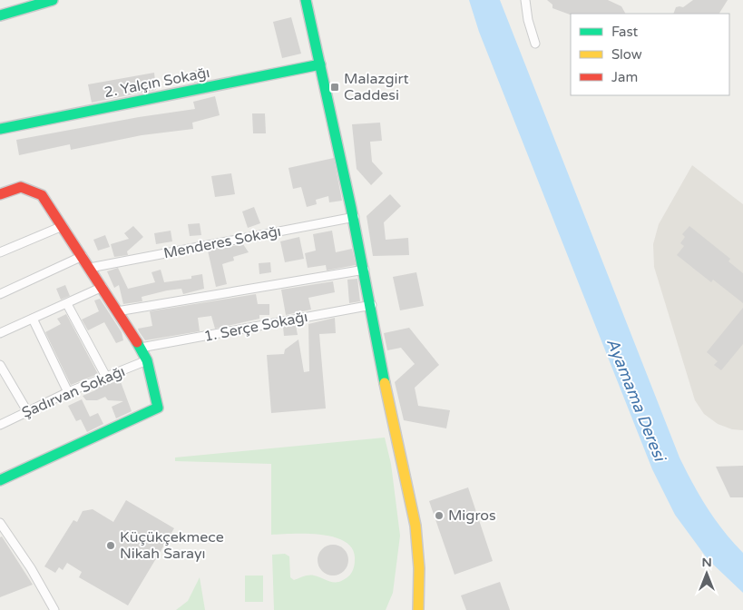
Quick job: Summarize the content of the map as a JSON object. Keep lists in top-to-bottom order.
{
  "streets": {
    "street": [
      "2. Yalçın Sokağı",
      "Menderes Sokağı",
      "1. Serçe Sokağı",
      "Şadırvan Sokağı"
    ]
  },
  "water": ["Ayamama Deresi"],
  "places": {
    "transit": ["Malazgirt Caddesi"],
    "other": ["Migros", "Küçükçekmece Nikah Sarayı"]
  },
  "legend": ["Fast", "Slow", "Jam"],
  "north": "top"
}
